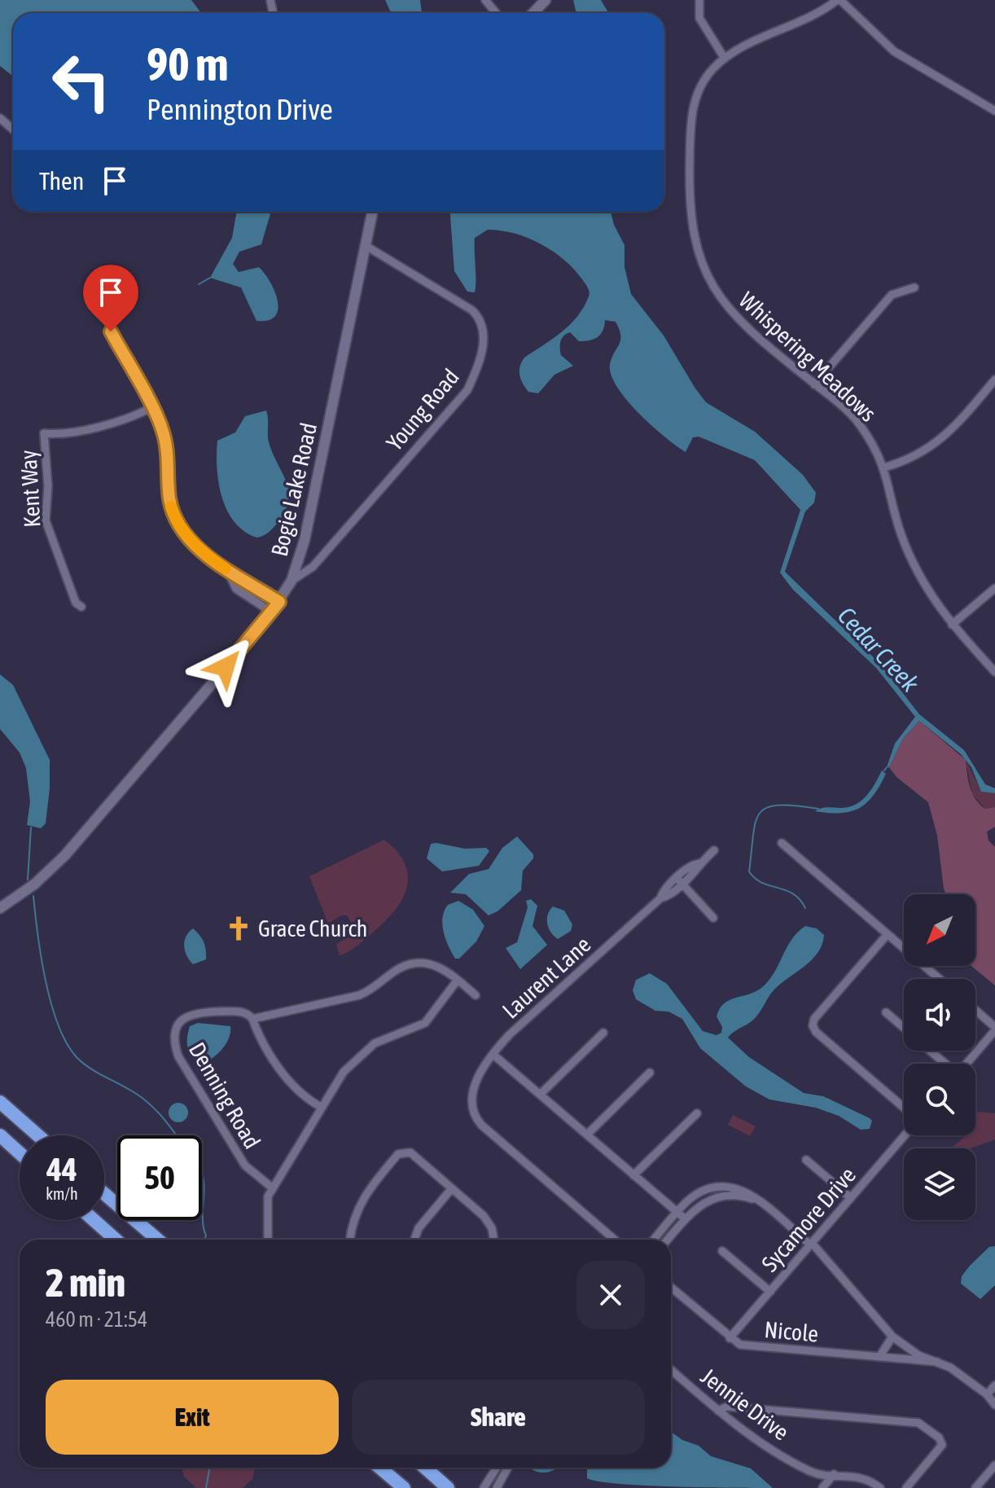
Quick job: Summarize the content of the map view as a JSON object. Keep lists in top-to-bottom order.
{
  "streets": {
    "main road": ["Bogie Lake Road"],
    "street": [
      "Whispering Meadows",
      "Young Road",
      "Kent Way",
      "Laurent Lane",
      "Denning Road",
      "Sycamore Drive",
      "Nicole",
      "Jennie Drive"
    ]
  },
  "crossings": [
    ["Young Road", "Bogie Lake Road"],
    ["Sycamore Drive", "Nicole"]
  ],
  "water": ["Cedar Creek"],
  "places": {
    "church": ["Grace Church"]
  },
  "north": "bottom left",
  "page": {
    "turn": ["90 m", "Pennington Drive"],
    "then": "Then",
    "speed": "44 km/h",
    "limit": "50",
    "heading": ["2 min", "460 m · 21:54"],
    "buttons": ["Exit", "Share"]
  }
}
